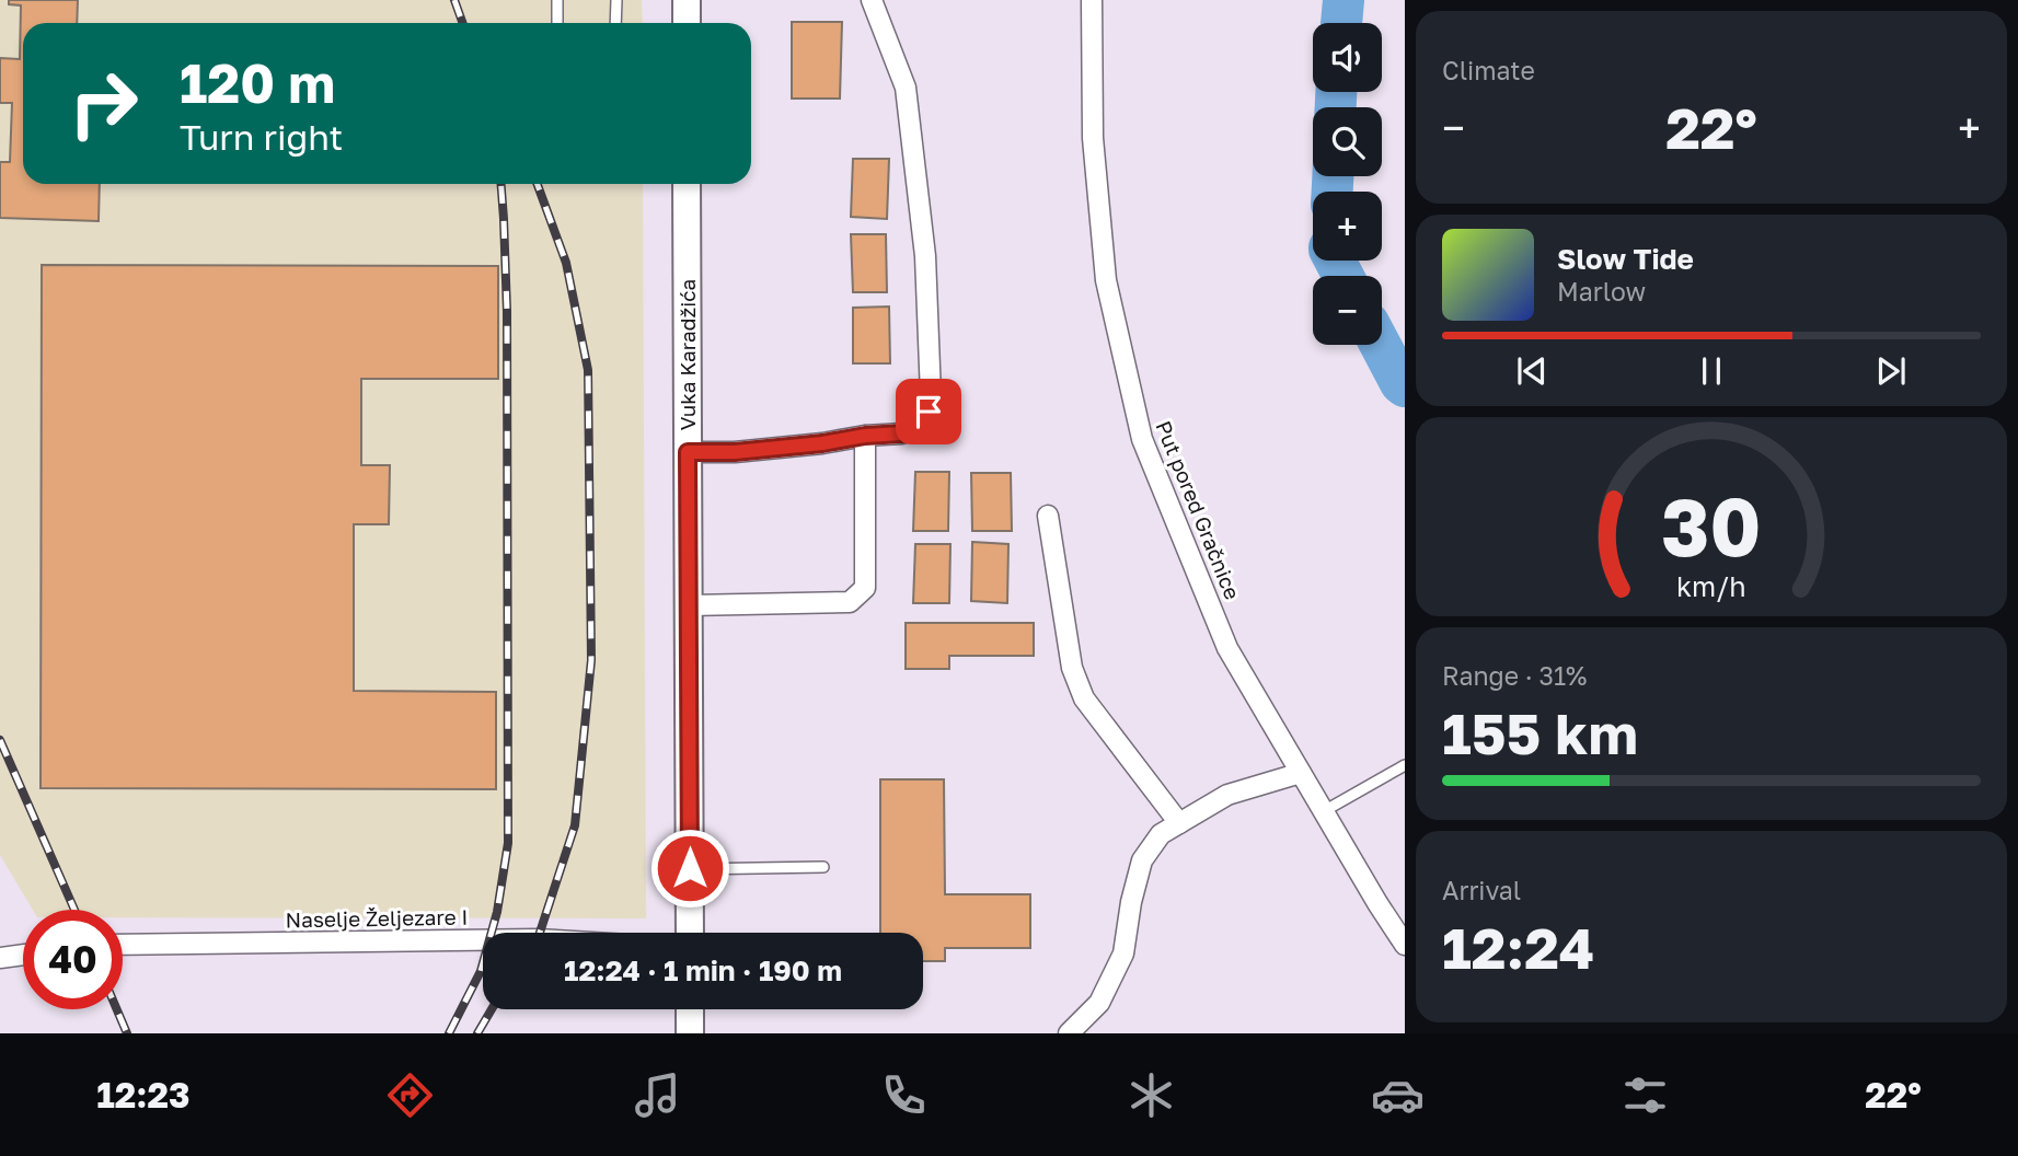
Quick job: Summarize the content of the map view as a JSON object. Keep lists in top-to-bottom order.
{
  "streets": {
    "street": ["Vuka Karadžića", "Put pored Gračnice", "Naselje Željezare I"]
  },
  "page": {
    "tile": [
      "Climate",
      ["Range · 31%", "155 km"],
      ["Arrival", "12:24"]
    ],
    "map_buttons": ["+", "−"],
    "turn": ["120 m", "Turn right"],
    "heat": ["−", "22°", "+"],
    "song": ["Slow Tide", "Marlow"],
    "limit": "40",
    "trip": "12:24 · 1 min · 190 m",
    "tabs": ["12:23", "22°"],
    "gauge": ["30", "km/h"]
  }
}
